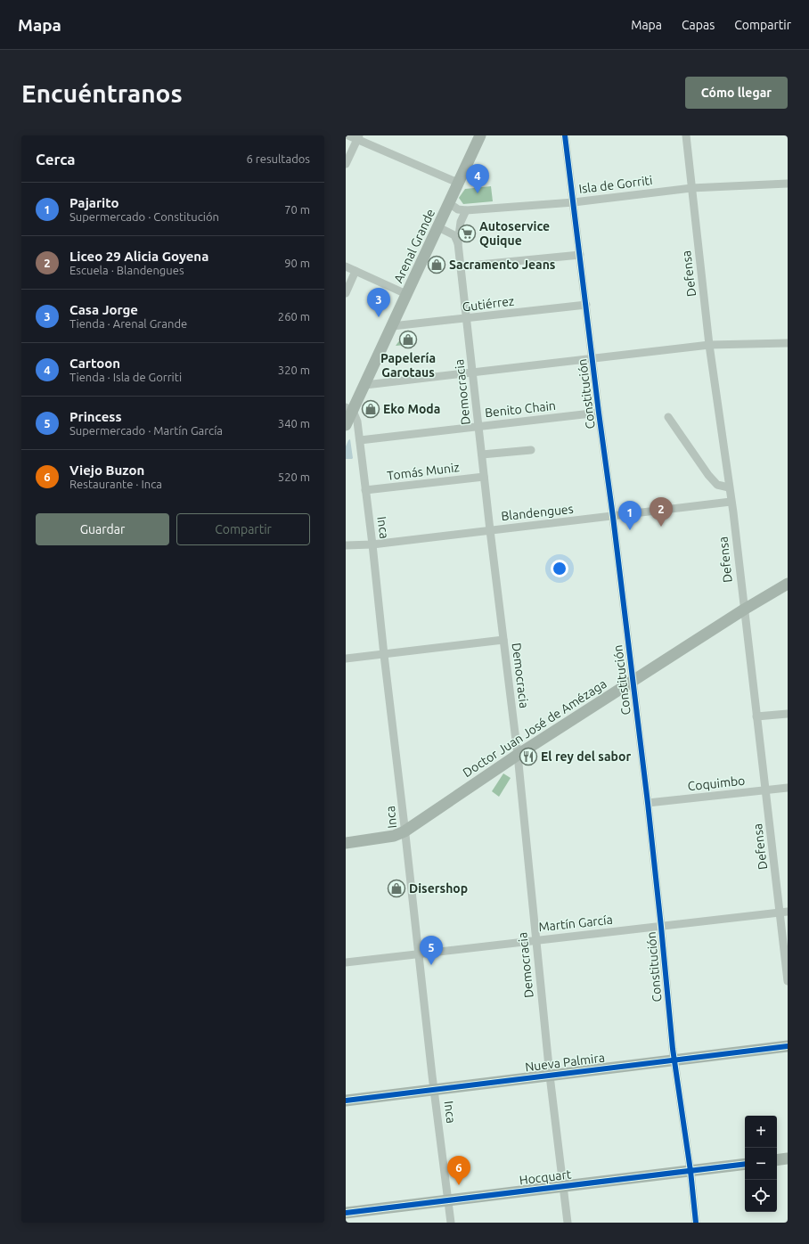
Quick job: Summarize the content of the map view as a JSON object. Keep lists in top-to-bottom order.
{
  "streets": {
    "street": [
      "Isla de Gorriti",
      "Arenal Grande",
      "Defensa",
      "Gutiérrez",
      "Democracia",
      "Constitución",
      "Benito Chain",
      "Tomás Muniz",
      "Blandengues",
      "Inca",
      "Doctor Juan José de Amézaga",
      "Coquimbo",
      "Martín García",
      "Nueva Palmira",
      "Hocquart"
    ]
  },
  "crossings": [
    ["Isla de Gorriti", "Arenal Grande"],
    ["Isla de Gorriti", "Defensa"],
    ["Isla de Gorriti", "Democracia"],
    ["Isla de Gorriti", "Constitución"],
    ["Arenal Grande", "Gutiérrez"],
    ["Arenal Grande", "Inca"],
    ["Defensa", "Blandengues"],
    ["Defensa", "Doctor Juan José de Amézaga"],
    ["Defensa", "Coquimbo"],
    ["Defensa", "Martín García"],
    ["Gutiérrez", "Democracia"],
    ["Gutiérrez", "Constitución"],
    ["Democracia", "Benito Chain"],
    ["Democracia", "Tomás Muniz"],
    ["Democracia", "Blandengues"],
    ["Democracia", "Doctor Juan José de Amézaga"],
    ["Democracia", "Martín García"],
    ["Democracia", "Nueva Palmira"],
    ["Democracia", "Hocquart"],
    ["Constitución", "Benito Chain"],
    ["Constitución", "Blandengues"],
    ["Constitución", "Doctor Juan José de Amézaga"],
    ["Constitución", "Coquimbo"],
    ["Constitución", "Martín García"],
    ["Constitución", "Nueva Palmira"],
    ["Constitución", "Hocquart"],
    ["Benito Chain", "Inca"],
    ["Tomás Muniz", "Inca"],
    ["Blandengues", "Inca"],
    ["Inca", "Doctor Juan José de Amézaga"],
    ["Inca", "Martín García"],
    ["Inca", "Nueva Palmira"],
    ["Inca", "Hocquart"]
  ],
  "places": {
    "supermarket": ["Autoservice Quique"],
    "shop": [
      "Sacramento Jeans",
      "Papelería Garotaus",
      "Eko Moda",
      "Disershop"
    ],
    "restaurant": ["El rey del sabor"]
  },
  "page": {
    "header": "Mapa",
    "nav": ["Mapa", "Capas", "Compartir"],
    "buttons": [
      "Cómo llegar",
      ["Guardar", "Compartir"]
    ],
    "title": "Encuéntranos",
    "heading": ["Cerca", "6 resultados"],
    "pins": [
      "4",
      "3",
      "2",
      "1",
      "5",
      "6"
    ],
    "list": [
      {
        "mark": "1",
        "name": "Pajarito",
        "note": "Supermercado · Constitución",
        "value": "70 m"
      },
      {
        "mark": "2",
        "name": "Liceo 29 Alicia Goyena",
        "note": "Escuela · Blandengues",
        "value": "90 m"
      },
      {
        "mark": "3",
        "name": "Casa Jorge",
        "note": "Tienda · Arenal Grande",
        "value": "260 m"
      },
      {
        "mark": "4",
        "name": "Cartoon",
        "note": "Tienda · Isla de Gorriti",
        "value": "320 m"
      },
      {
        "mark": "5",
        "name": "Princess",
        "note": "Supermercado · Martín García",
        "value": "340 m"
      },
      {
        "mark": "6",
        "name": "Viejo Buzon",
        "note": "Restaurante · Inca",
        "value": "520 m"
      }
    ],
    "map_buttons": ["+", "−"]
  }
}
